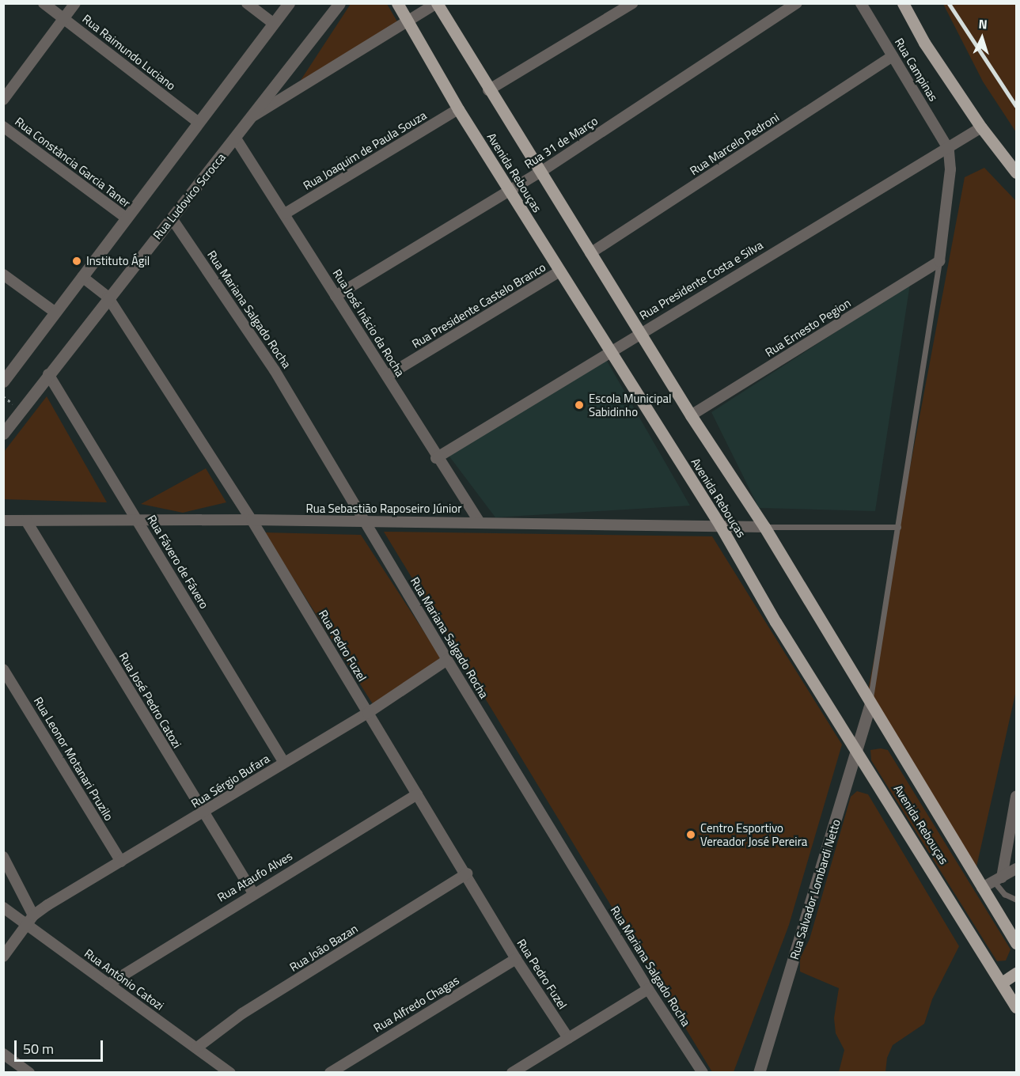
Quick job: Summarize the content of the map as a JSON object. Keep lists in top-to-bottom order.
{
  "streets": {
    "main road": ["Avenida Rebouças"],
    "street": [
      "Rua Raimundo Luciano",
      "Rua Campinas",
      "Rua 31 de Março",
      "Rua Marcelo Pedroni",
      "Rua Joaquim de Paula Souza",
      "Rua Constância Garcia Taner",
      "Rua Ludovico Scrocca",
      "Rua Presidente Costa e Silva",
      "Rua Presidente Castelo Branco",
      "Rua Mariana Salgado Rocha",
      "Rua José Inácio da Rocha",
      "Rua Ernesto Pegion",
      "Rua Sebastião Raposeiro Júnior",
      "Rua Fávero de Fávero",
      "Rua Pedro Fuzel",
      "Rua José Pedro Catozi",
      "Rua Leonor Motanari Pruzilo",
      "Rua Sérgio Bufara",
      "Rua Ataufo Alves",
      "Rua Salvador Lombardi Netto",
      "Rua João Bazan",
      "Rua Antônio Catozi",
      "Rua Alfredo Chagas"
    ]
  },
  "crossings": [
    ["Rua Campinas", "Rua Marcelo Pedroni"],
    ["Rua Campinas", "Rua Presidente Costa e Silva"],
    ["Rua 31 de Março", "Avenida Rebouças"],
    ["Rua 31 de Março", "Rua José Inácio da Rocha"],
    ["Rua Marcelo Pedroni", "Avenida Rebouças"],
    ["Rua Joaquim de Paula Souza", "Avenida Rebouças"],
    ["Rua Joaquim de Paula Souza", "Rua José Inácio da Rocha"],
    ["Avenida Rebouças", "Rua Presidente Costa e Silva"],
    ["Avenida Rebouças", "Rua Presidente Castelo Branco"],
    ["Avenida Rebouças", "Rua Ernesto Pegion"],
    ["Avenida Rebouças", "Rua Sebastião Raposeiro Júnior"],
    ["Avenida Rebouças", "Rua Salvador Lombardi Netto"],
    ["Rua Ludovico Scrocca", "Rua Mariana Salgado Rocha"],
    ["Rua Ludovico Scrocca", "Rua José Inácio da Rocha"],
    ["Rua Ludovico Scrocca", "Rua Fávero de Fávero"],
    ["Rua Ludovico Scrocca", "Rua Pedro Fuzel"],
    ["Rua Presidente Costa e Silva", "Rua José Inácio da Rocha"],
    ["Rua Presidente Castelo Branco", "Rua José Inácio da Rocha"],
    ["Rua Mariana Salgado Rocha", "Rua Sebastião Raposeiro Júnior"],
    ["Rua Mariana Salgado Rocha", "Rua Sérgio Bufara"],
    ["Rua José Inácio da Rocha", "Rua Sebastião Raposeiro Júnior"],
    ["Rua Sebastião Raposeiro Júnior", "Rua Fávero de Fávero"],
    ["Rua Sebastião Raposeiro Júnior", "Rua Pedro Fuzel"],
    ["Rua Sebastião Raposeiro Júnior", "Rua José Pedro Catozi"],
    ["Rua Fávero de Fávero", "Rua Sérgio Bufara"],
    ["Rua Pedro Fuzel", "Rua Sérgio Bufara"],
    ["Rua Pedro Fuzel", "Rua Ataufo Alves"],
    ["Rua Pedro Fuzel", "Rua João Bazan"],
    ["Rua Pedro Fuzel", "Rua Alfredo Chagas"],
    ["Rua José Pedro Catozi", "Rua Sérgio Bufara"],
    ["Rua José Pedro Catozi", "Rua Ataufo Alves"],
    ["Rua Leonor Motanari Pruzilo", "Rua Sérgio Bufara"],
    ["Rua Sérgio Bufara", "Rua Antônio Catozi"],
    ["Rua Ataufo Alves", "Rua Antônio Catozi"],
    ["Rua João Bazan", "Rua Antônio Catozi"]
  ],
  "places": ["Instituto Ágil", "Escola Municipal Sabidinho", "Centro Esportivo Vereador José Pereira"],
  "scale_bar": "50 m",
  "north": "top"
}
